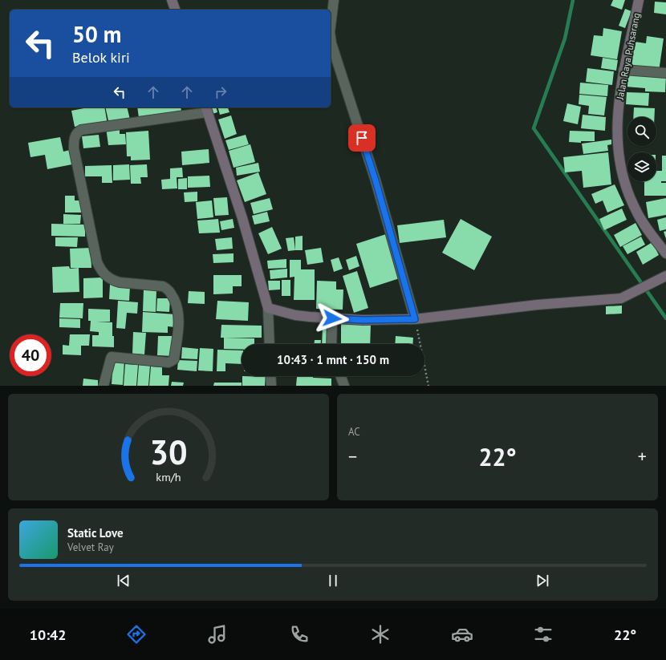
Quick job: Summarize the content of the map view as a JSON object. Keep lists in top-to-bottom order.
{
  "streets": {
    "street": ["Jalan Raya Puhsarang"]
  },
  "page": {
    "turn": ["50 m", "Belok kiri"],
    "limit": "40",
    "trip": "10:43 · 1 mnt · 150 m",
    "tile": "AC",
    "heat": ["−", "22°", "+"],
    "song": ["Static Love", "Velvet Ray"],
    "tabs": ["10:42", "22°"],
    "gauge": ["30", "km/h"]
  }
}
